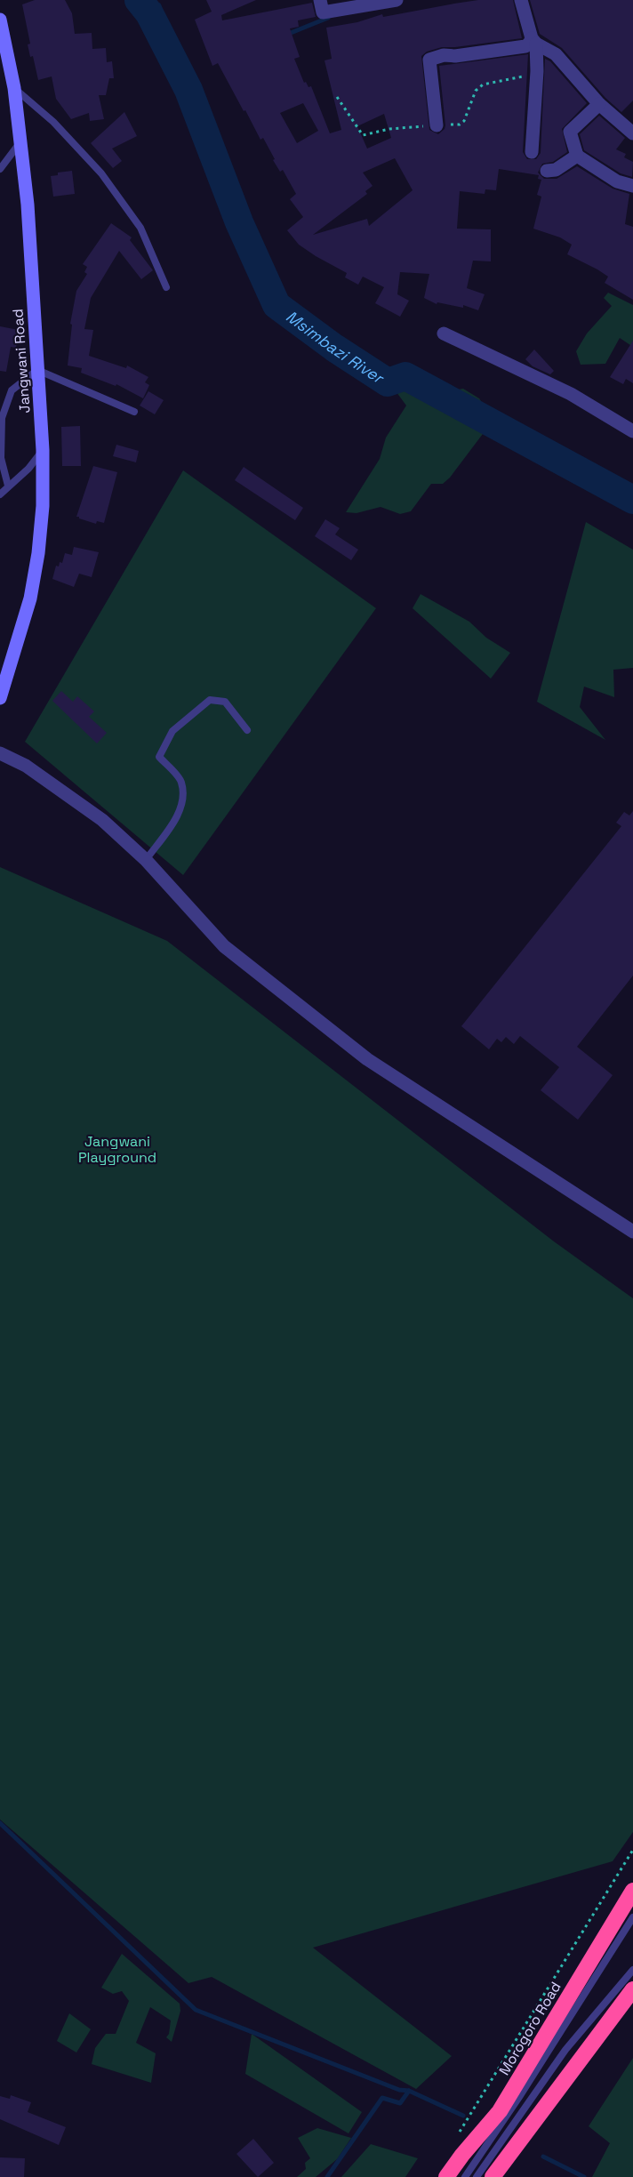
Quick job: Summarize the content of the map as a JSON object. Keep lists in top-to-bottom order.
{
  "streets": {
    "highway": ["Morogoro Road"],
    "street": ["Jangwani Road"]
  },
  "water": ["Msimbazi River"],
  "parks": ["Jangwani Playground"]
}
